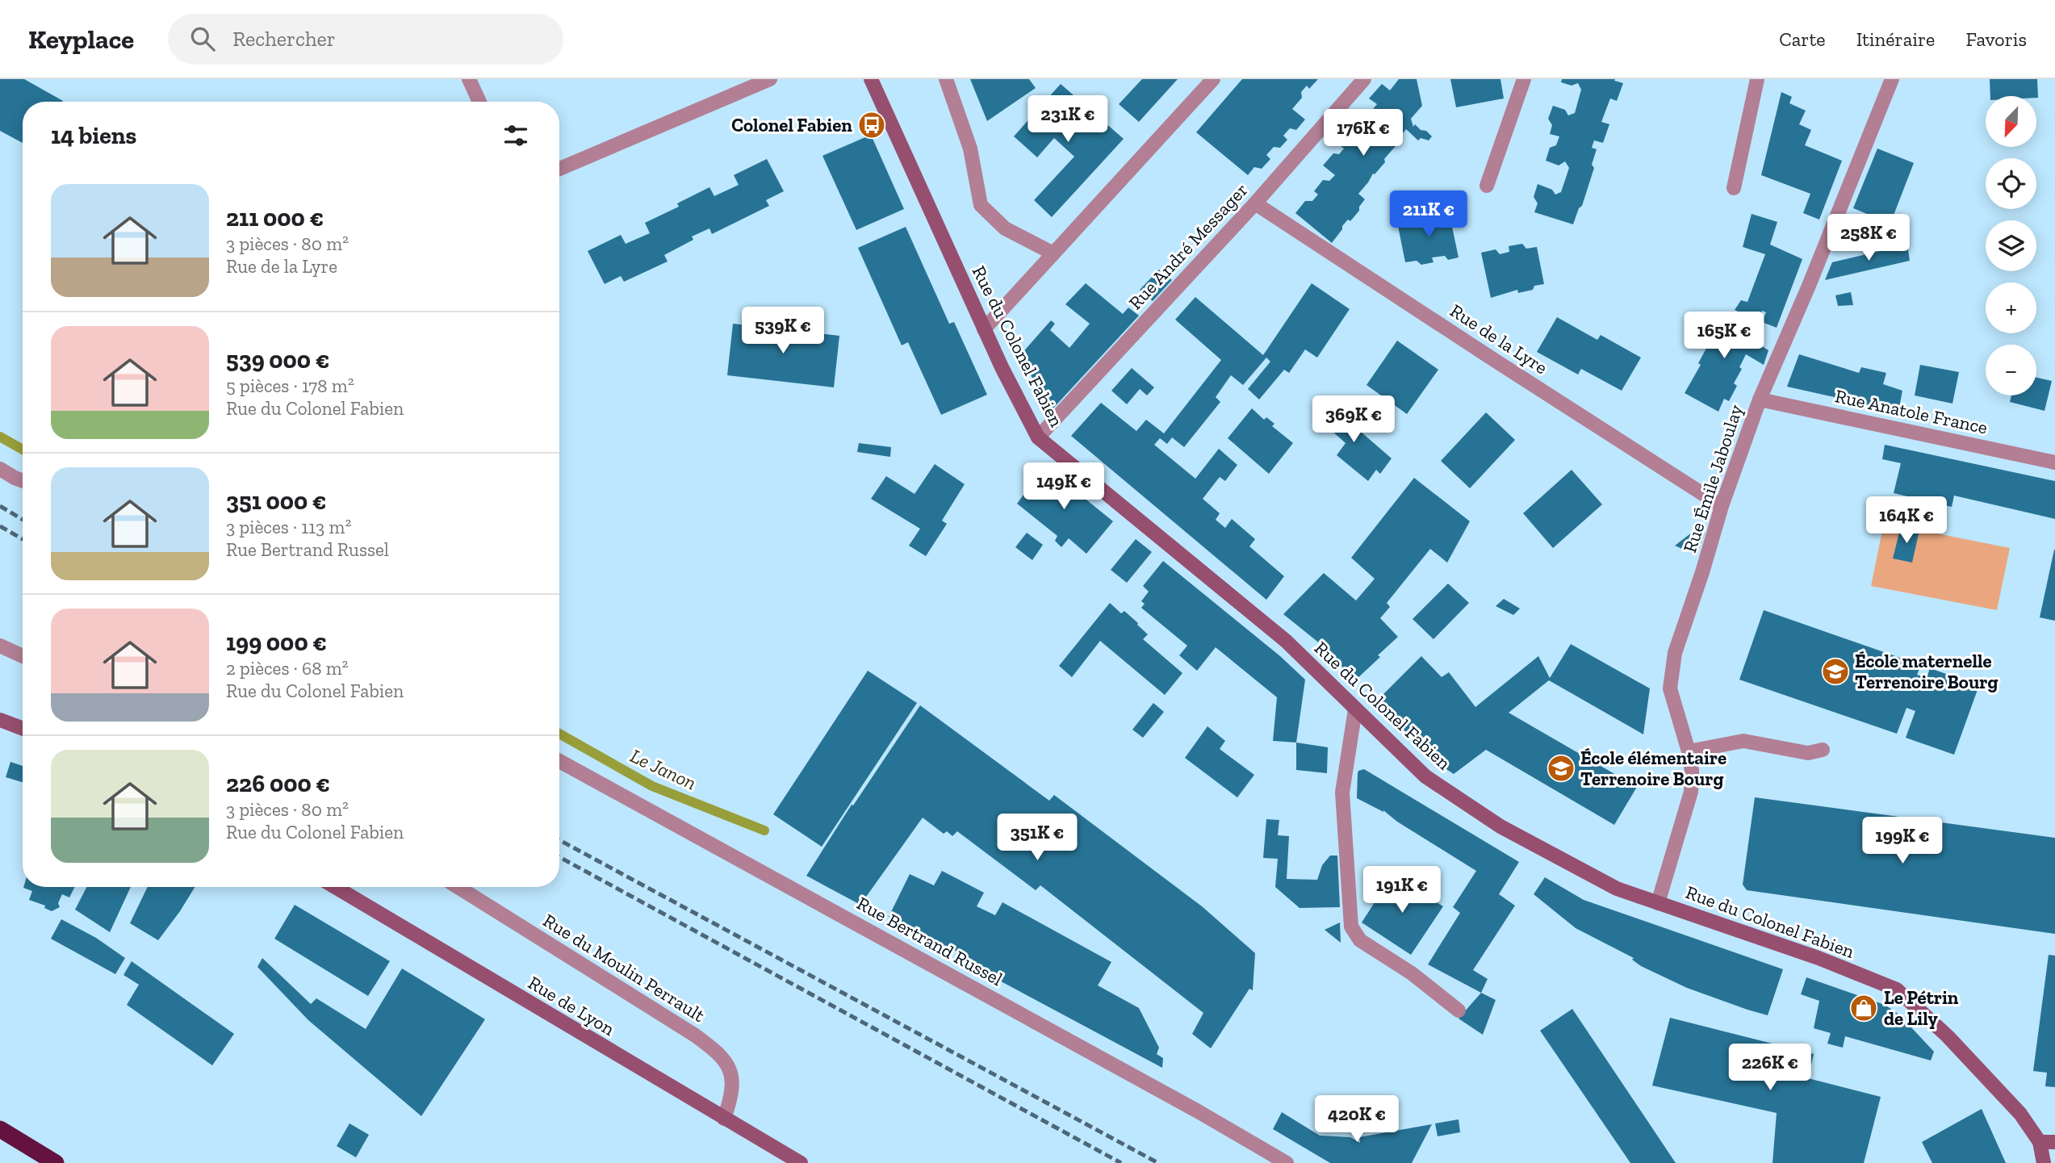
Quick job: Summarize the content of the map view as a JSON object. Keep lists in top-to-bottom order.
{
  "streets": {
    "main road": ["Rue du Colonel Fabien", "Rue de Lyon"],
    "street": [
      "Rue André Messager",
      "Rue de la Lyre",
      "Rue Anatole France",
      "Rue Émile Jaboulay",
      "Rue Bertrand Russel",
      "Rue du Moulin Perrault"
    ]
  },
  "crossings": [
    ["Rue André Messager", "Rue de la Lyre"],
    ["Rue André Messager", "Rue du Colonel Fabien"],
    ["Rue de la Lyre", "Rue Émile Jaboulay"],
    ["Rue du Colonel Fabien", "Rue Émile Jaboulay"],
    ["Rue Anatole France", "Rue Émile Jaboulay"],
    ["Rue du Moulin Perrault", "Rue de Lyon"]
  ],
  "water": ["Le Janon"],
  "places": {
    "bus stop": ["Colonel Fabien"],
    "school or university": ["École maternelle Terrenoire Bourg", "École élémentaire Terrenoire Bourg"],
    "shop": ["Le Pétrin de Lily"]
  },
  "north": "bottom left",
  "page": {
    "header": "Keyplace",
    "search": "Rechercher",
    "nav": ["Carte", "Itinéraire", "Favoris"],
    "price": [
      "231K €",
      "176K €",
      "211K €",
      "258K €",
      "539K €",
      "165K €",
      "369K €",
      "149K €",
      "164K €",
      "351K €",
      "199K €",
      "191K €",
      "226K €",
      "420K €"
    ],
    "map_buttons": ["+", "−"],
    "heading": "14 biens",
    "list": [
      {
        "name": "211 000 €",
        "note": "3 pièces · 80 m² · Rue de la Lyre"
      },
      {
        "name": "539 000 €",
        "note": "5 pièces · 178 m² · Rue du Colonel Fabien"
      },
      {
        "name": "351 000 €",
        "note": "3 pièces · 113 m² · Rue Bertrand Russel"
      },
      {
        "name": "199 000 €",
        "note": "2 pièces · 68 m² · Rue du Colonel Fabien"
      },
      {
        "name": "226 000 €",
        "note": "3 pièces · 80 m² · Rue du Colonel Fabien"
      }
    ]
  }
}
